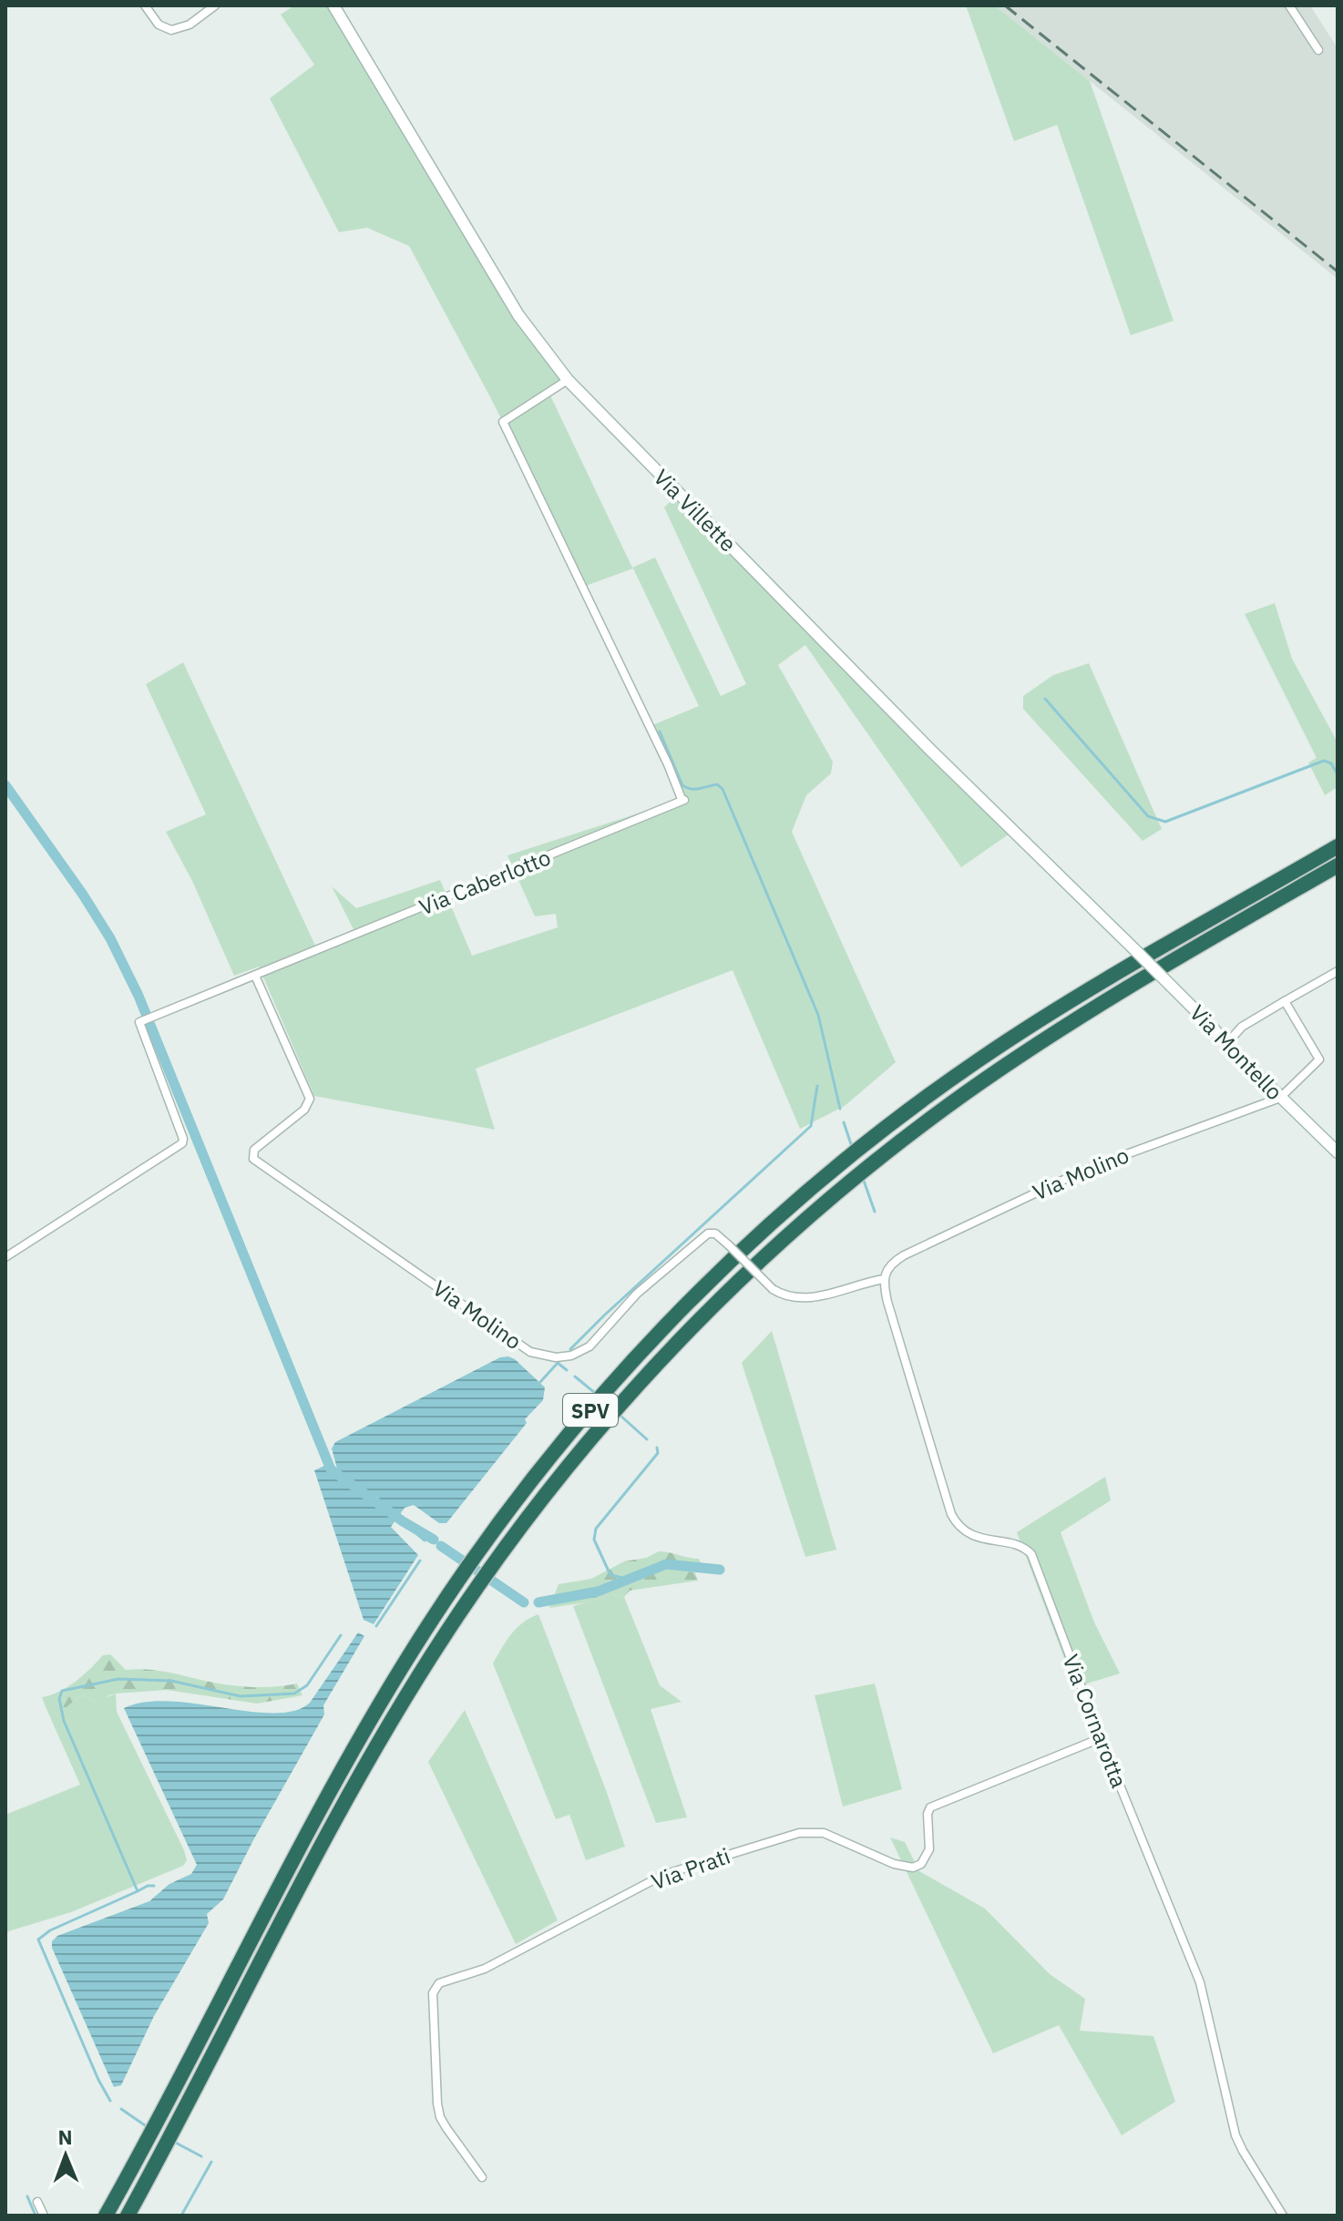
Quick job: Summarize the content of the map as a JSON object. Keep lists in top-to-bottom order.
{
  "streets": {
    "highway": ["SPV"],
    "street": [
      "Via Villette",
      "Via Caberlotto",
      "Via Montello",
      "Via Molino",
      "Via Cornarotta",
      "Via Prati"
    ]
  },
  "crossings": [
    ["Via Villette", "Via Caberlotto"],
    ["Via Villette", "Via Montello"],
    ["Via Caberlotto", "Via Molino"],
    ["Via Montello", "Via Molino"],
    ["Via Molino", "Via Cornarotta"],
    ["Via Cornarotta", "Via Prati"]
  ],
  "north": "top"
}
